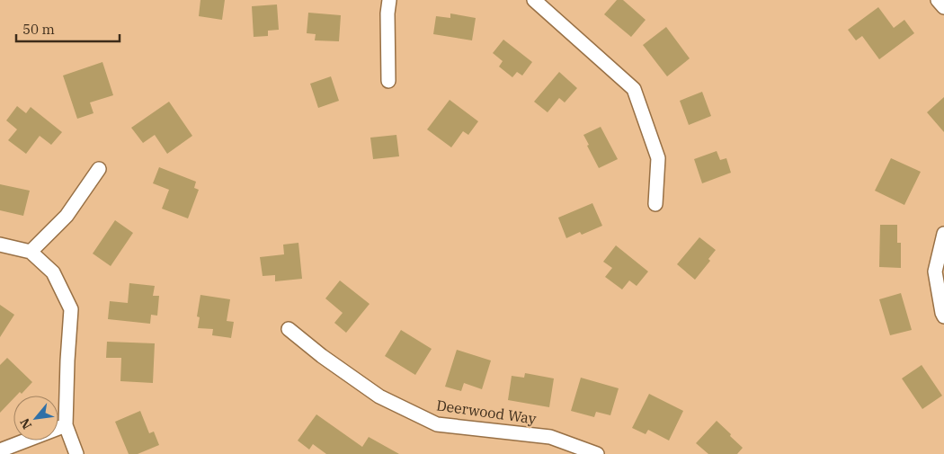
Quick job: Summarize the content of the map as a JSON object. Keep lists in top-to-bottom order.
{
  "streets": {
    "street": ["Deerwood Way"]
  },
  "scale_bar": "50 m",
  "north": "bottom left"
}
